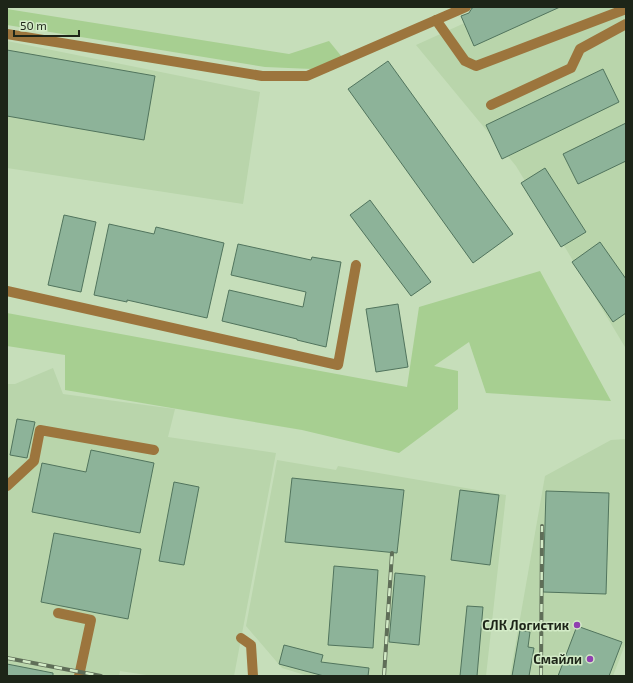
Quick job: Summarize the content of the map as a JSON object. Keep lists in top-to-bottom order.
{
  "places": ["СЛК Логистик", "Смайли"],
  "scale_bar": "50 m"
}
